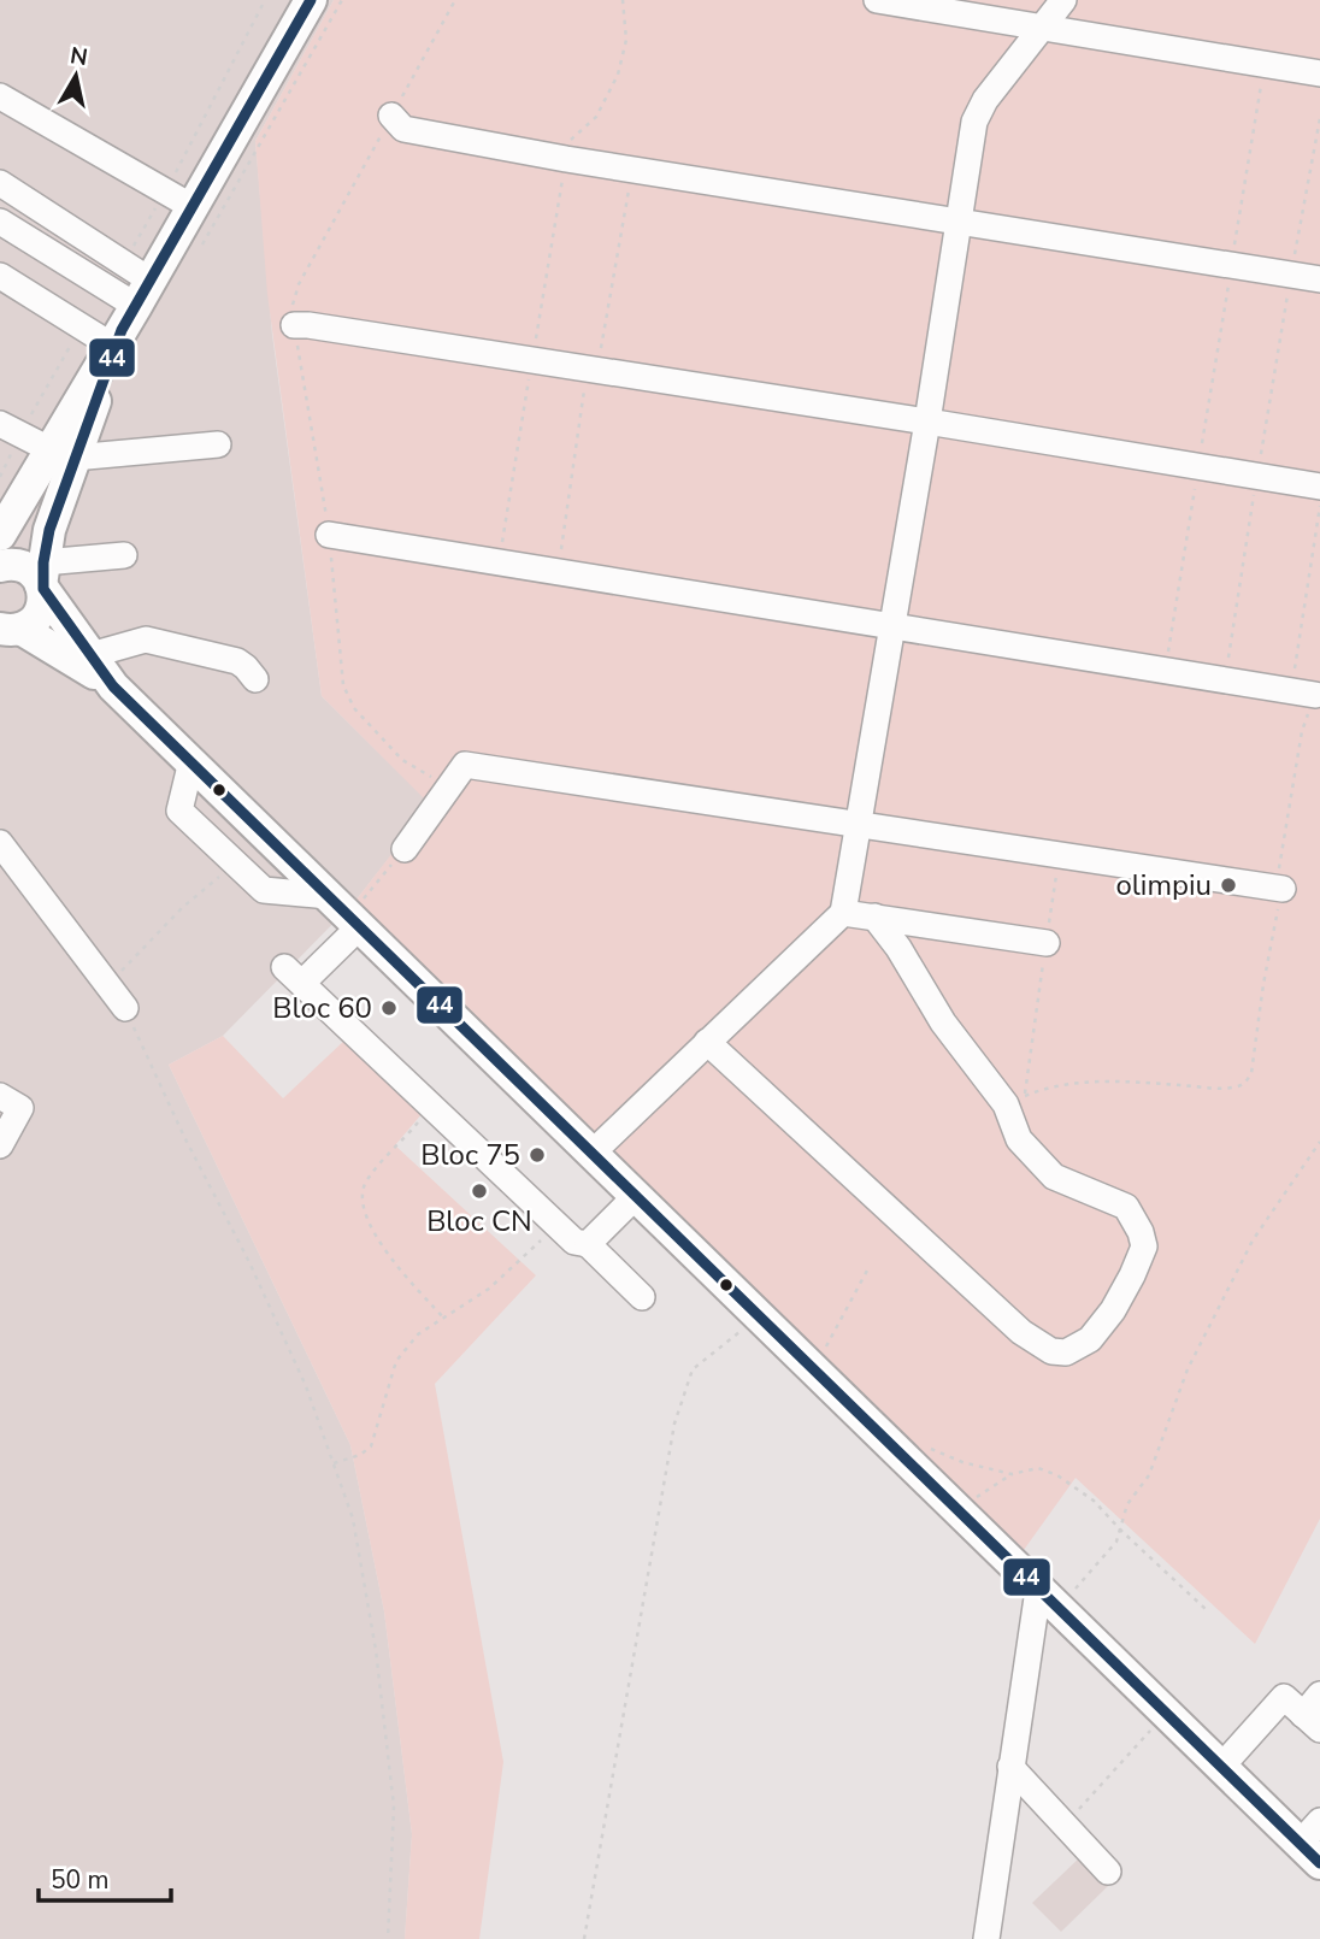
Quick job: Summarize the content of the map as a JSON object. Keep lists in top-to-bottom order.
{
  "places": [
    "olimpiu",
    "Bloc 60",
    "Bloc 75",
    "Bloc CN"
  ],
  "lines": ["transit line 44"],
  "scale_bar": "50 m",
  "north": "top"
}
